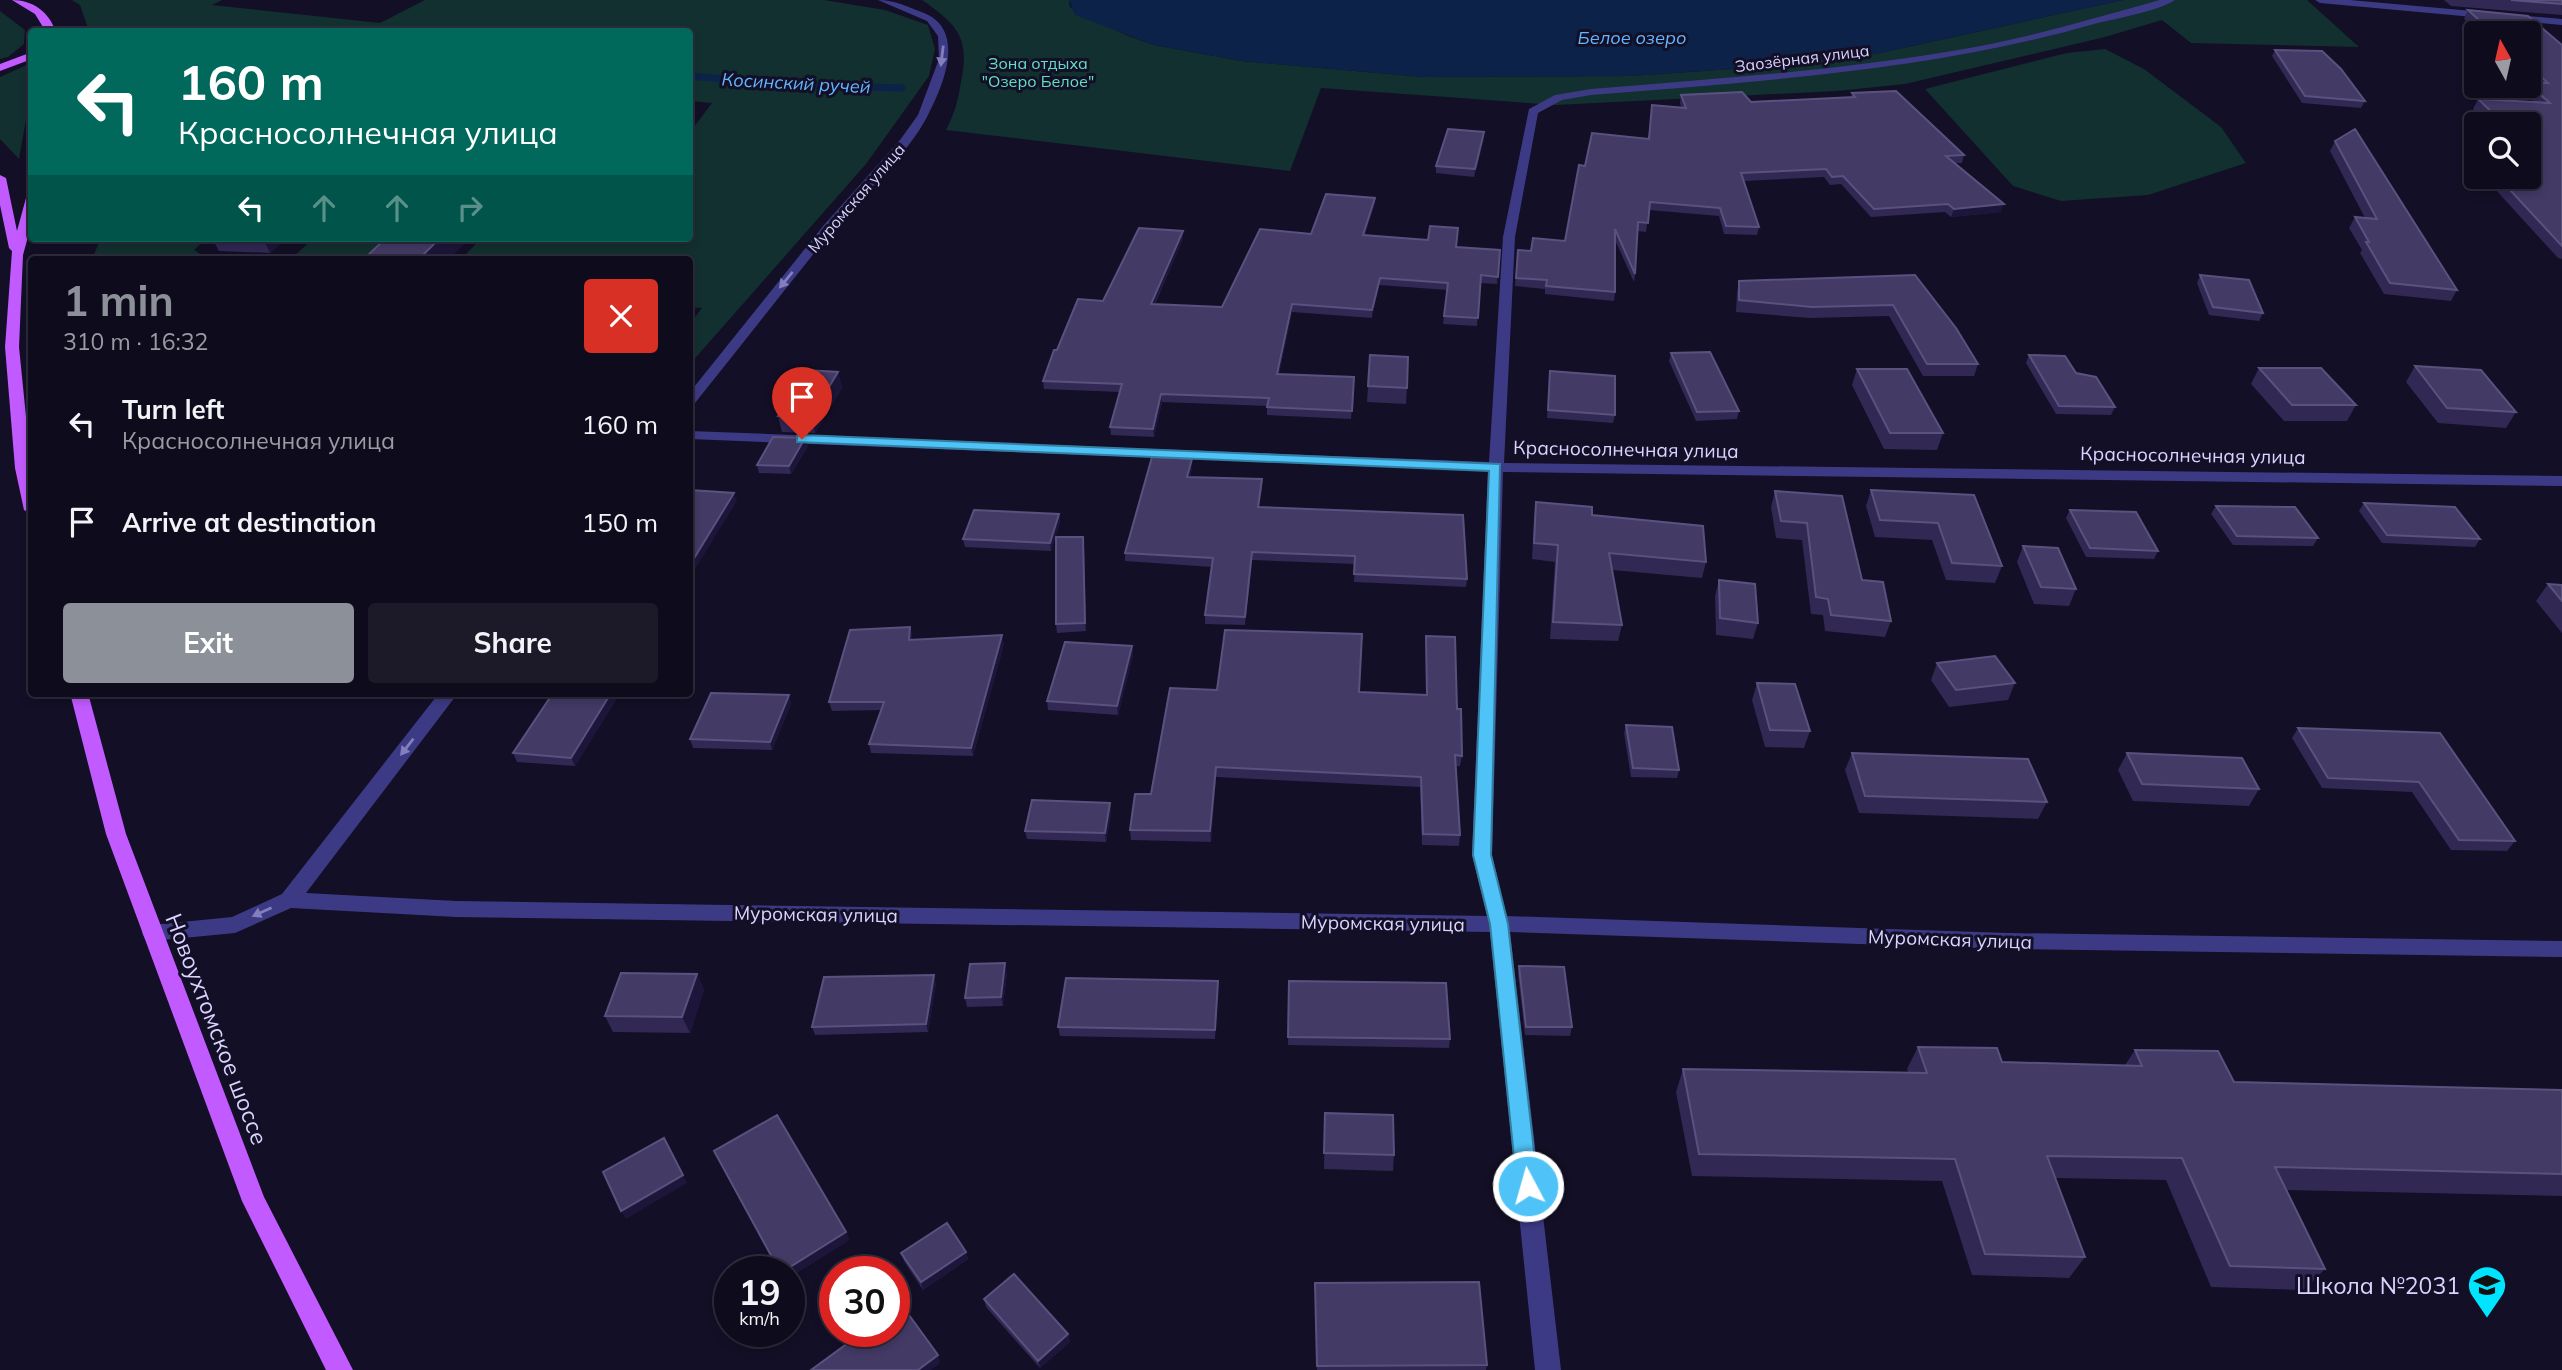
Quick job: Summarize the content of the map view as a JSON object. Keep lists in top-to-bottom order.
{
  "streets": {
    "main road": ["Новоухтомское шоссе"],
    "street": ["Заозёрная улица", "Муромская улица", "Красносолнечная улица"]
  },
  "crossings": [
    ["Заозёрная улица", "Красносолнечная улица"],
    ["Муромская улица", "Новоухтомское шоссе"]
  ],
  "water": ["Белое озеро", "Косинский ручей"],
  "parks": ["Зона отдыха \"Озеро Белое\""],
  "places": {
    "school or university": ["Школа №2031"]
  },
  "north": "top",
  "page": {
    "turn": ["160 m", "Красносолнечная улица"],
    "heading": ["1 min", "310 m · 16:32"],
    "list": [
      {
        "name": "Turn left",
        "note": "Красносолнечная улица",
        "value": "160 m"
      },
      {
        "name": "Arrive at destination",
        "value": "150 m"
      }
    ],
    "buttons": ["Exit", "Share"],
    "speed": "19 km/h",
    "limit": "30"
  }
}
